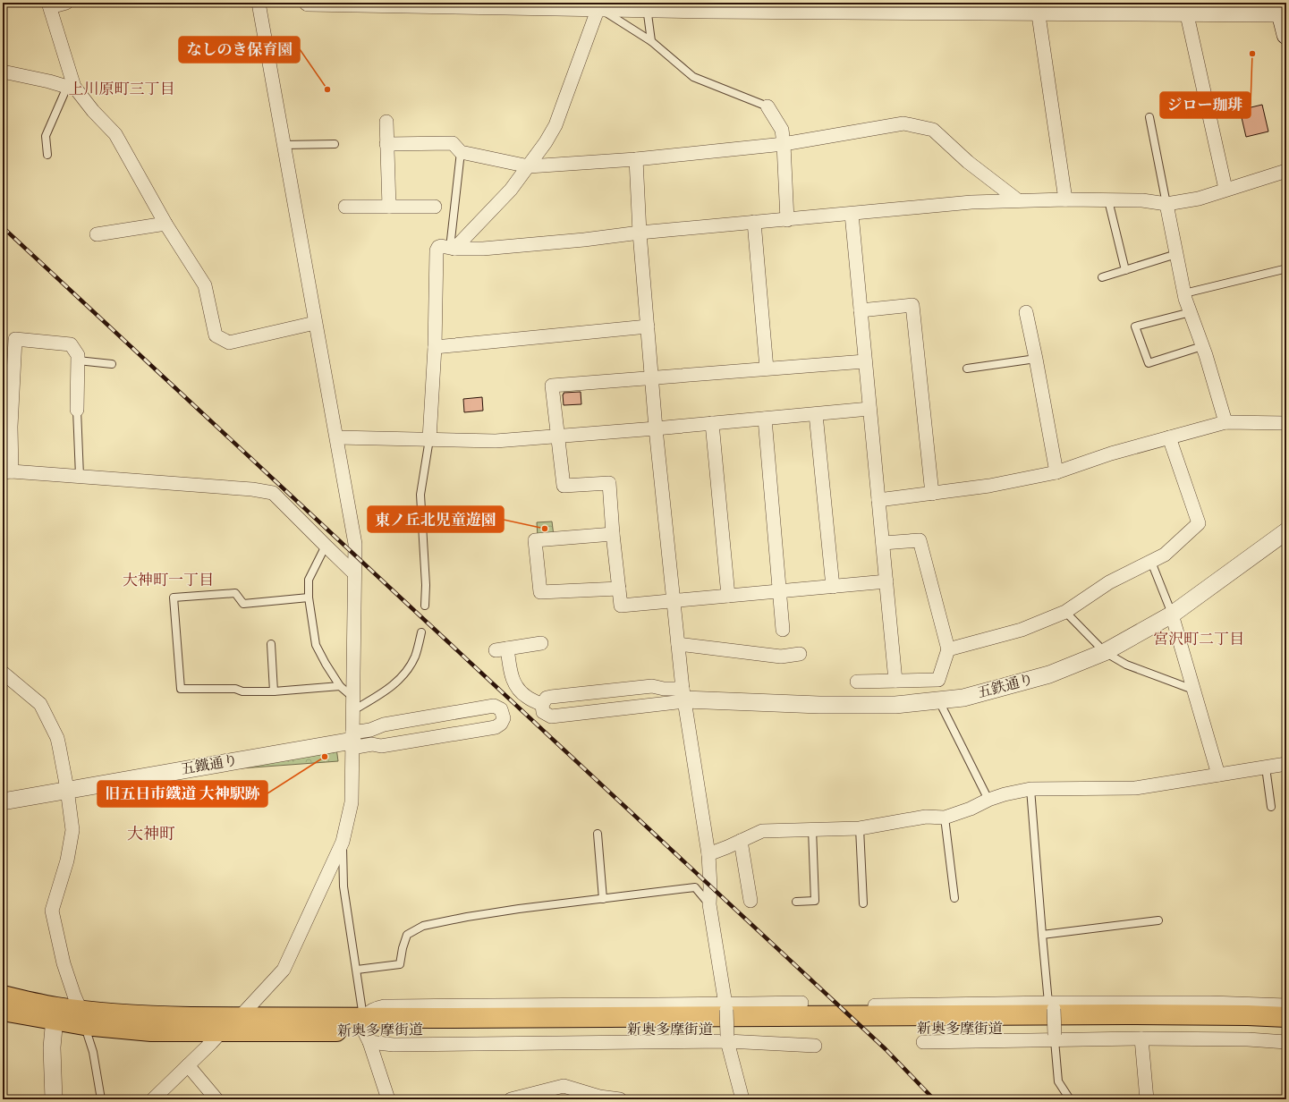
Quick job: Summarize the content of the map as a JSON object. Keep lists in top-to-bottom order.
{
  "streets": {
    "main road": ["新奥多摩街道"],
    "street": ["五鉄通り", "五鐵通り"]
  },
  "districts": [
    "上川原町三丁目",
    "大神町一丁目",
    "宮沢町二丁目",
    "大神町"
  ],
  "places": [
    "ジロー珈琲",
    "なしのき保育園",
    "東ノ丘北児童遊園",
    "旧五日市鐵道 大神駅跡"
  ]
}
